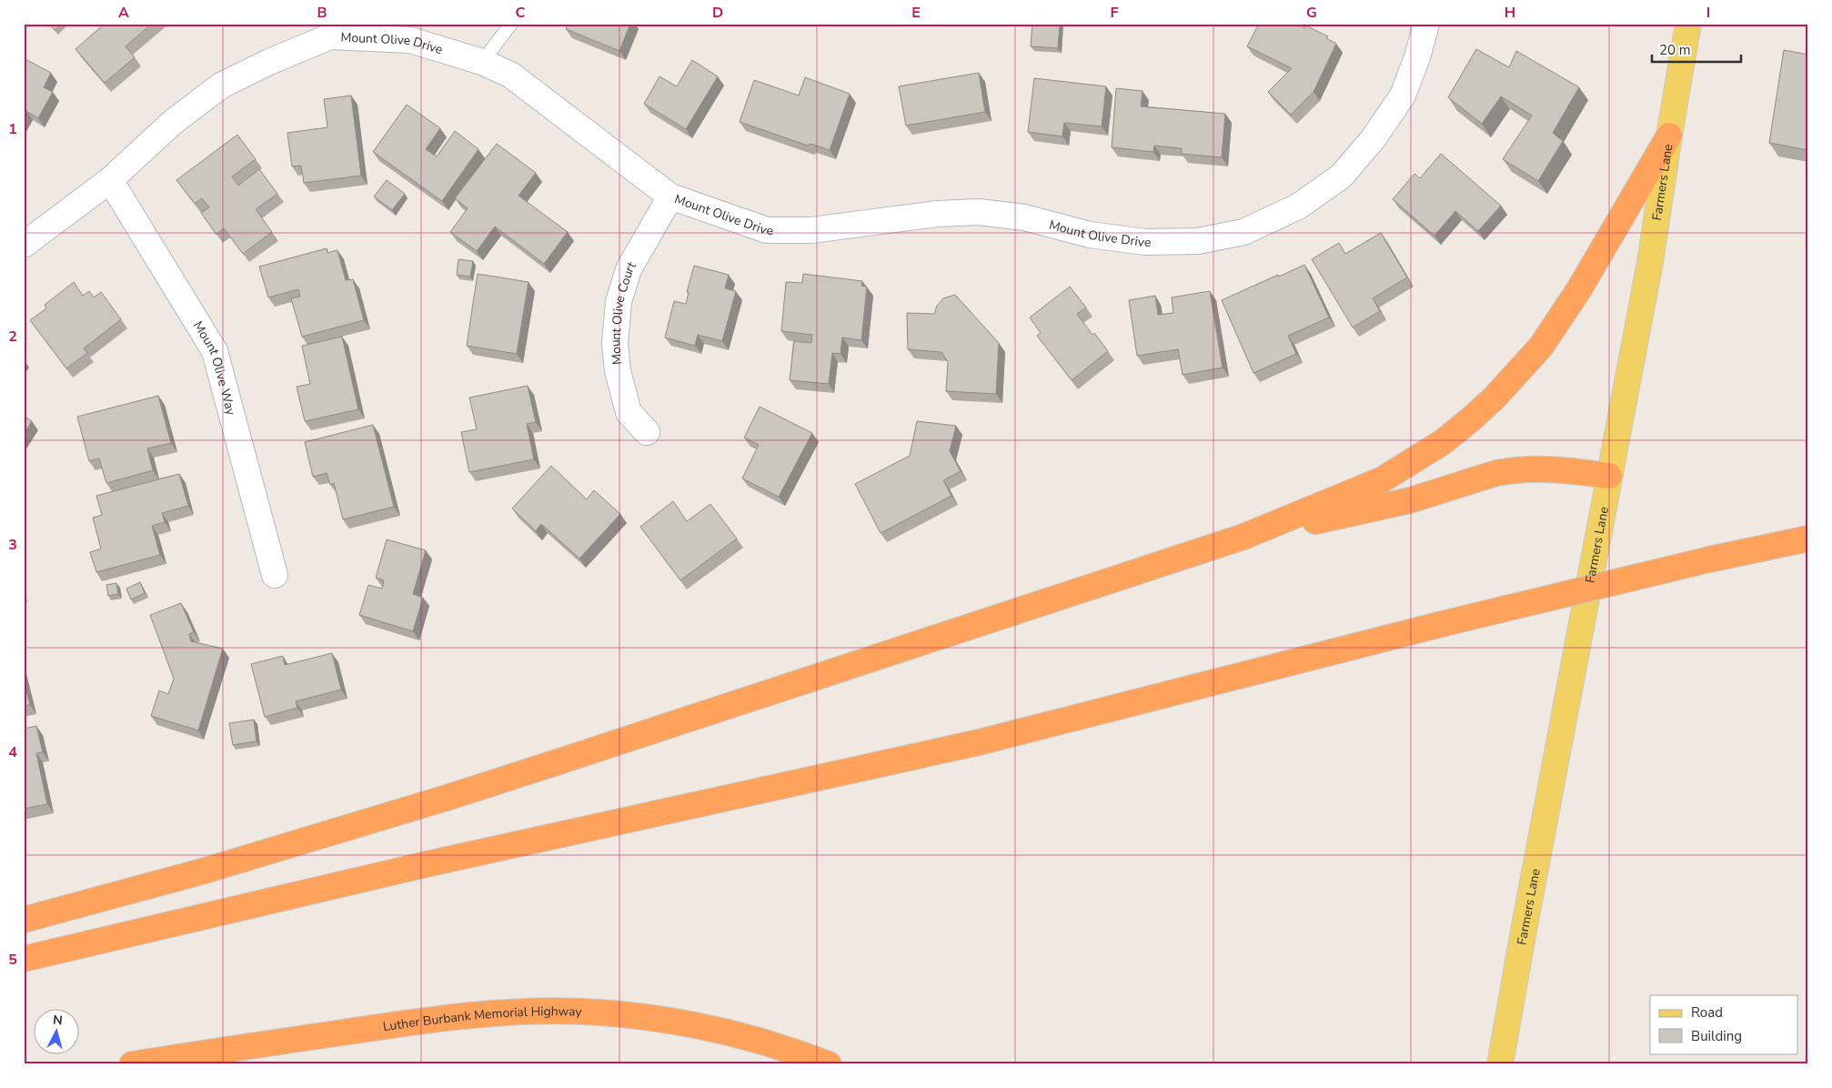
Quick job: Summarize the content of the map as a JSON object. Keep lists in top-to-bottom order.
{
  "streets": {
    "highway": ["Luther Burbank Memorial Highway"],
    "main road": ["Farmers Lane"],
    "street": ["Mount Olive Drive", "Mount Olive Court", "Mount Olive Way"]
  },
  "crossings": [
    ["Mount Olive Drive", "Mount Olive Court"],
    ["Mount Olive Drive", "Mount Olive Way"]
  ],
  "legend": ["Road", "Building"],
  "scale_bar": "20 m",
  "north": "top",
  "grid": {
    "columns": [
      "A",
      "B",
      "C",
      "D",
      "E",
      "F",
      "G",
      "H",
      "I"
    ],
    "rows": [
      "1",
      "2",
      "3",
      "4",
      "5"
    ]
  }
}
